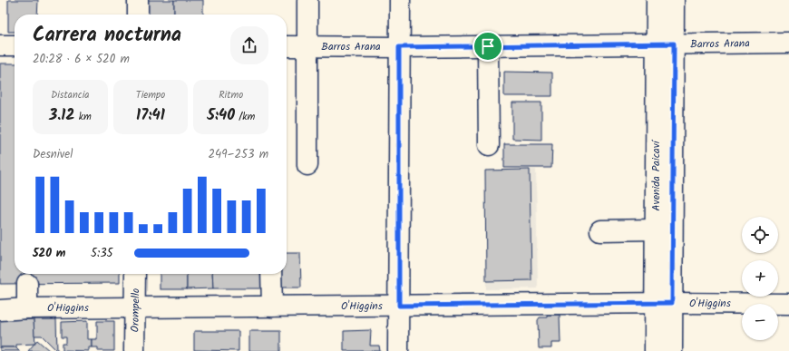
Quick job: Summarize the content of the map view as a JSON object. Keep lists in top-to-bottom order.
{
  "streets": {
    "main road": [
      "Barros Arana",
      "Avenida Paicaví",
      "O'Higgins",
      "Orompello"
    ]
  },
  "crossings": [
    ["Barros Arana", "Avenida Paicaví"],
    ["Avenida Paicaví", "O'Higgins"],
    ["O'Higgins", "Orompello"]
  ],
  "page": {
    "heading": ["Carrera nocturna", "20:28 · 6 × 520 m"],
    "stats": [
      ["Distancia", "3.12 km"],
      ["Tiempo", "17:41"],
      ["Ritmo", "5:40 /km"]
    ],
    "chart": ["Desnivel", "249–253 m"],
    "map_buttons": ["+", "−"],
    "list": [
      {
        "name": "520 m",
        "note": "5:35"
      }
    ]
  }
}
